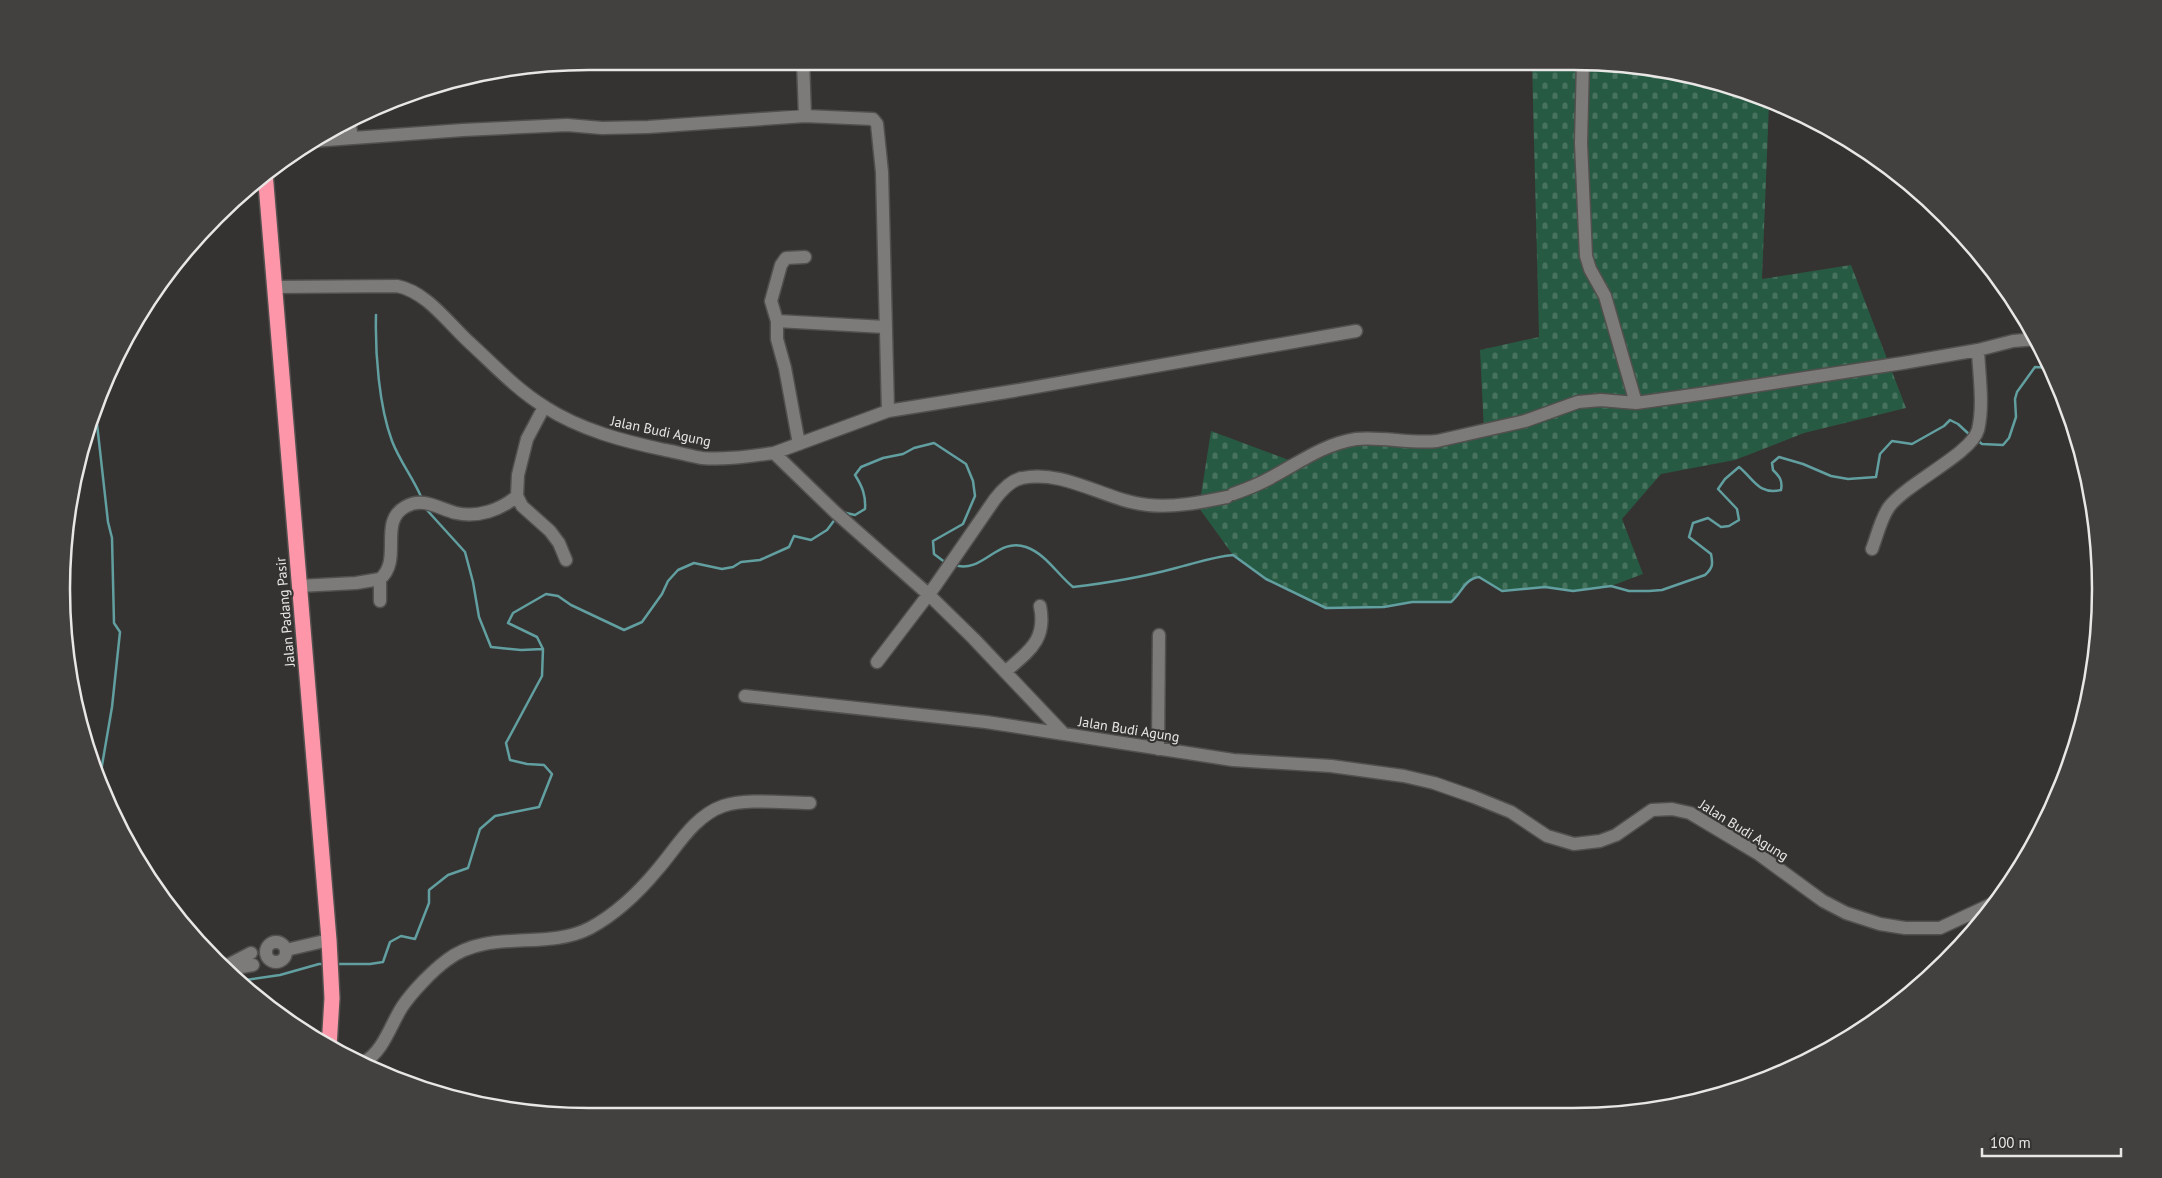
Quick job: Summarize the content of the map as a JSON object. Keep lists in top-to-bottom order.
{
  "streets": {
    "highway": ["Jalan Padang Pasir"],
    "street": ["Jalan Budi Agung"]
  },
  "crossings": [
    ["Jalan Budi Agung", "Jalan Padang Pasir"]
  ],
  "scale_bar": "100 m"
}
